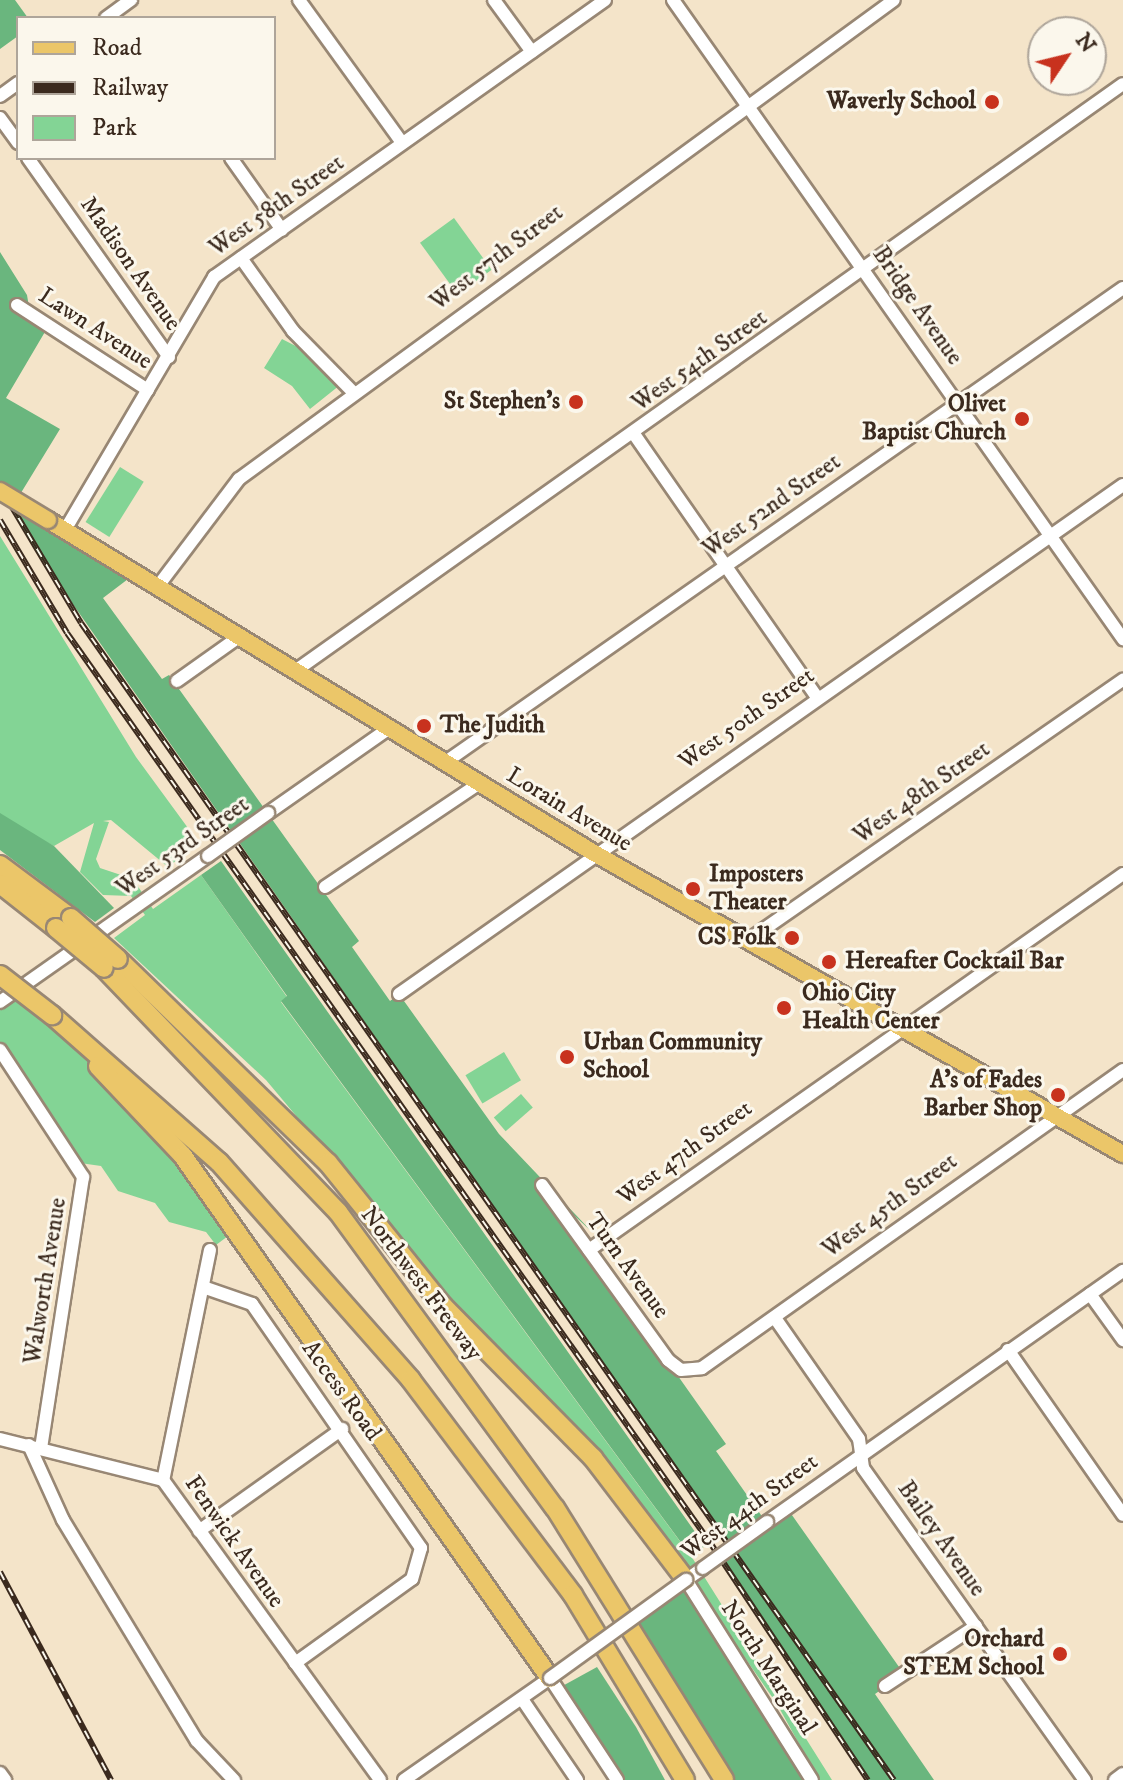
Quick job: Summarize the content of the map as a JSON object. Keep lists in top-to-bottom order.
{
  "streets": {
    "highway": ["Northwest Freeway"],
    "main road": ["Lorain Avenue"],
    "street": [
      "West 58th Street",
      "West 57th Street",
      "Madison Avenue",
      "Bridge Avenue",
      "Lawn Avenue",
      "West 54th Street",
      "West 52nd Street",
      "West 50th Street",
      "West 48th Street",
      "West 53rd Street",
      "West 47th Street",
      "West 45th Street",
      "Turn Avenue",
      "Walworth Avenue",
      "Access Road",
      "West 44th Street",
      "Bailey Avenue",
      "Fenwick Avenue",
      "North Marginal"
    ]
  },
  "crossings": [
    ["West 58th Street", "Madison Avenue"],
    ["West 58th Street", "Lawn Avenue"],
    ["West 58th Street", "Lorain Avenue"],
    ["West 57th Street", "Bridge Avenue"],
    ["West 57th Street", "Lorain Avenue"],
    ["Bridge Avenue", "West 54th Street"],
    ["Bridge Avenue", "West 52nd Street"],
    ["Bridge Avenue", "West 50th Street"],
    ["West 54th Street", "Lorain Avenue"],
    ["West 52nd Street", "Lorain Avenue"],
    ["West 50th Street", "Lorain Avenue"],
    ["West 48th Street", "Lorain Avenue"],
    ["Lorain Avenue", "West 53rd Street"],
    ["Lorain Avenue", "West 47th Street"],
    ["Lorain Avenue", "West 45th Street"],
    ["West 47th Street", "Turn Avenue"],
    ["West 45th Street", "Turn Avenue"],
    ["West 45th Street", "Bailey Avenue"],
    ["Access Road", "Fenwick Avenue"],
    ["West 44th Street", "Bailey Avenue"],
    ["West 44th Street", "North Marginal"]
  ],
  "places": [
    "Waverly School",
    "St Stephen's",
    "Olivet Baptist Church",
    "The Judith",
    "Imposters Theater",
    "CS Folk",
    "Hereafter Cocktail Bar",
    "Ohio City Health Center",
    "Urban Community School",
    "A's of Fades Barber Shop",
    "Orchard STEM School"
  ],
  "legend": ["Road", "Railway", "Park"],
  "north": "top right"
}
